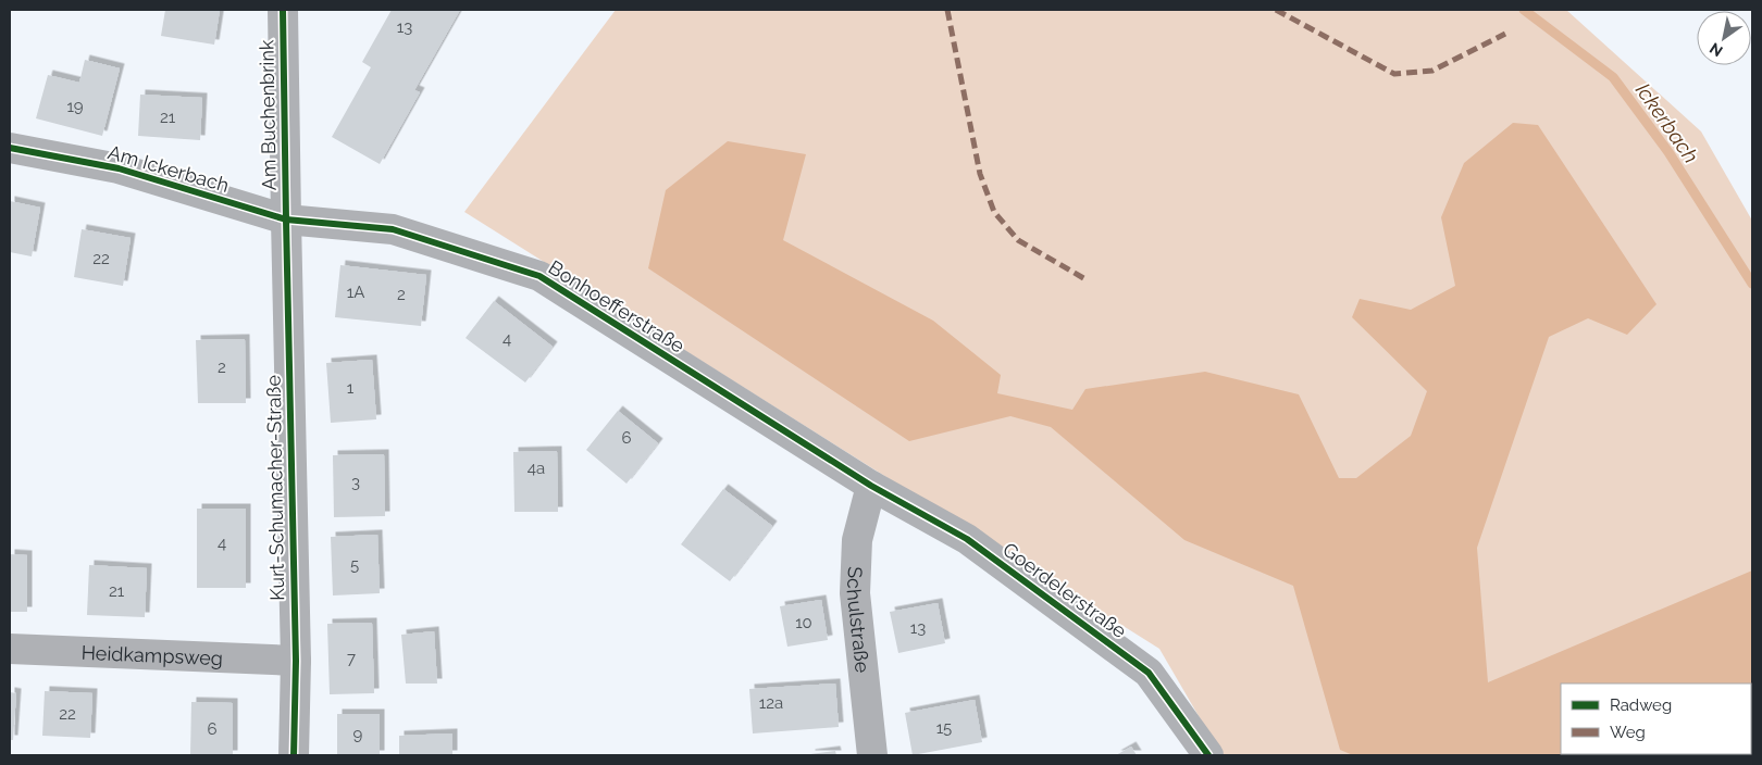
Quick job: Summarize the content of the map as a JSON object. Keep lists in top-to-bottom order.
{
  "streets": {
    "street": [
      "Am Buchenbrink",
      "Am Ickerbach",
      "Bonhoefferstraße",
      "Kurt-Schumacher-Straße",
      "Goerdelerstraße",
      "Schulstraße",
      "Heidkampsweg"
    ]
  },
  "crossings": [
    ["Am Buchenbrink", "Am Ickerbach"],
    ["Am Buchenbrink", "Bonhoefferstraße"],
    ["Am Buchenbrink", "Kurt-Schumacher-Straße"],
    ["Am Ickerbach", "Bonhoefferstraße"],
    ["Am Ickerbach", "Kurt-Schumacher-Straße"],
    ["Bonhoefferstraße", "Kurt-Schumacher-Straße"],
    ["Bonhoefferstraße", "Goerdelerstraße"],
    ["Bonhoefferstraße", "Schulstraße"],
    ["Kurt-Schumacher-Straße", "Heidkampsweg"],
    ["Goerdelerstraße", "Schulstraße"]
  ],
  "water": ["Ickerbach"],
  "house_numbers": [
    "13",
    "19",
    "21",
    "22",
    "1A",
    "2",
    "4",
    "2",
    "1",
    "6",
    "4a",
    "3",
    "4",
    "5",
    "21",
    "10",
    "13",
    "7",
    "12a",
    "22",
    "15",
    "6",
    "9"
  ],
  "legend": ["Radweg", "Weg"],
  "north": "bottom left"
}
